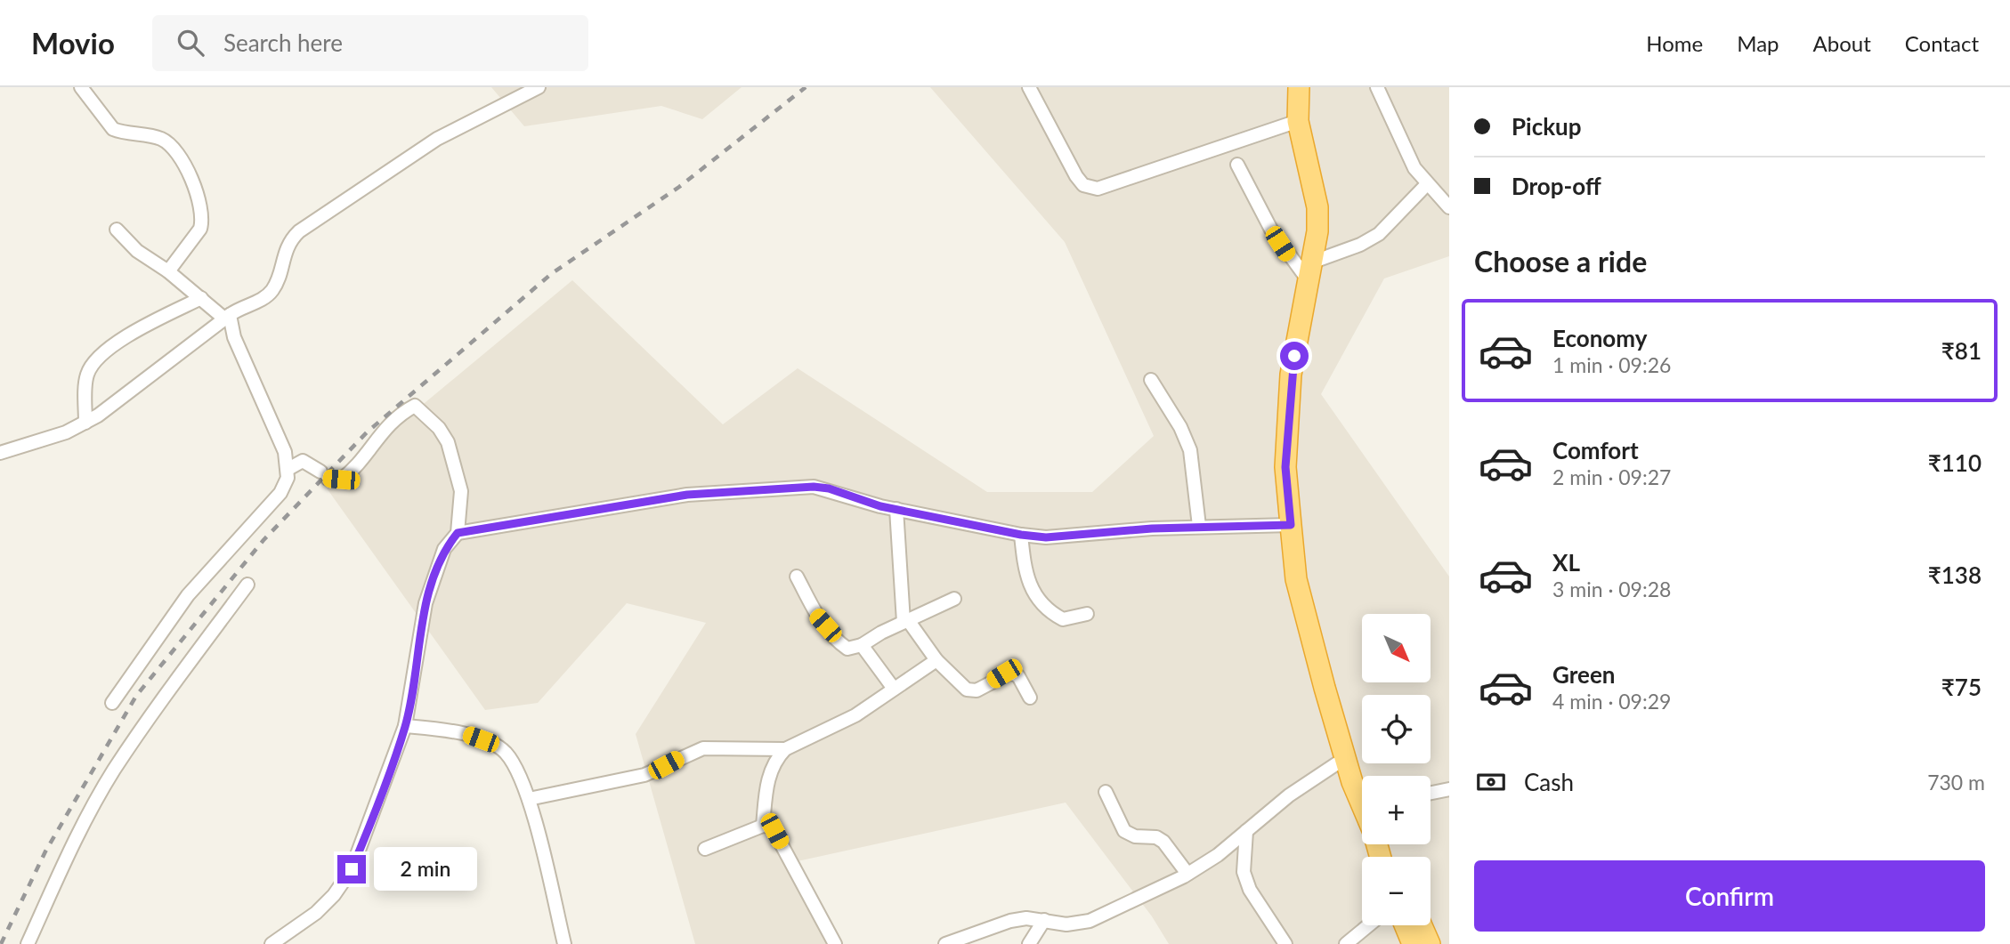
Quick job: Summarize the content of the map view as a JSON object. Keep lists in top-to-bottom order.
{
  "north": "bottom right",
  "page": {
    "header": "Movio",
    "search": "Search here",
    "nav": [
      "Home",
      "Map",
      "About",
      "Contact"
    ],
    "banner": ["Pickup", "Drop-off"],
    "heading": "Choose a ride",
    "list": [
      {
        "name": "Economy",
        "note": "1 min · 09:26",
        "value": "₹81"
      },
      {
        "name": "Comfort",
        "note": "2 min · 09:27",
        "value": "₹110"
      },
      {
        "name": "XL",
        "note": "3 min · 09:28",
        "value": "₹138"
      },
      {
        "name": "Green",
        "note": "4 min · 09:29",
        "value": "₹75"
      }
    ],
    "map_buttons": ["+", "−"],
    "pay": ["Cash", "730 m"],
    "bubble": "2 min",
    "buttons": "Confirm"
  }
}
